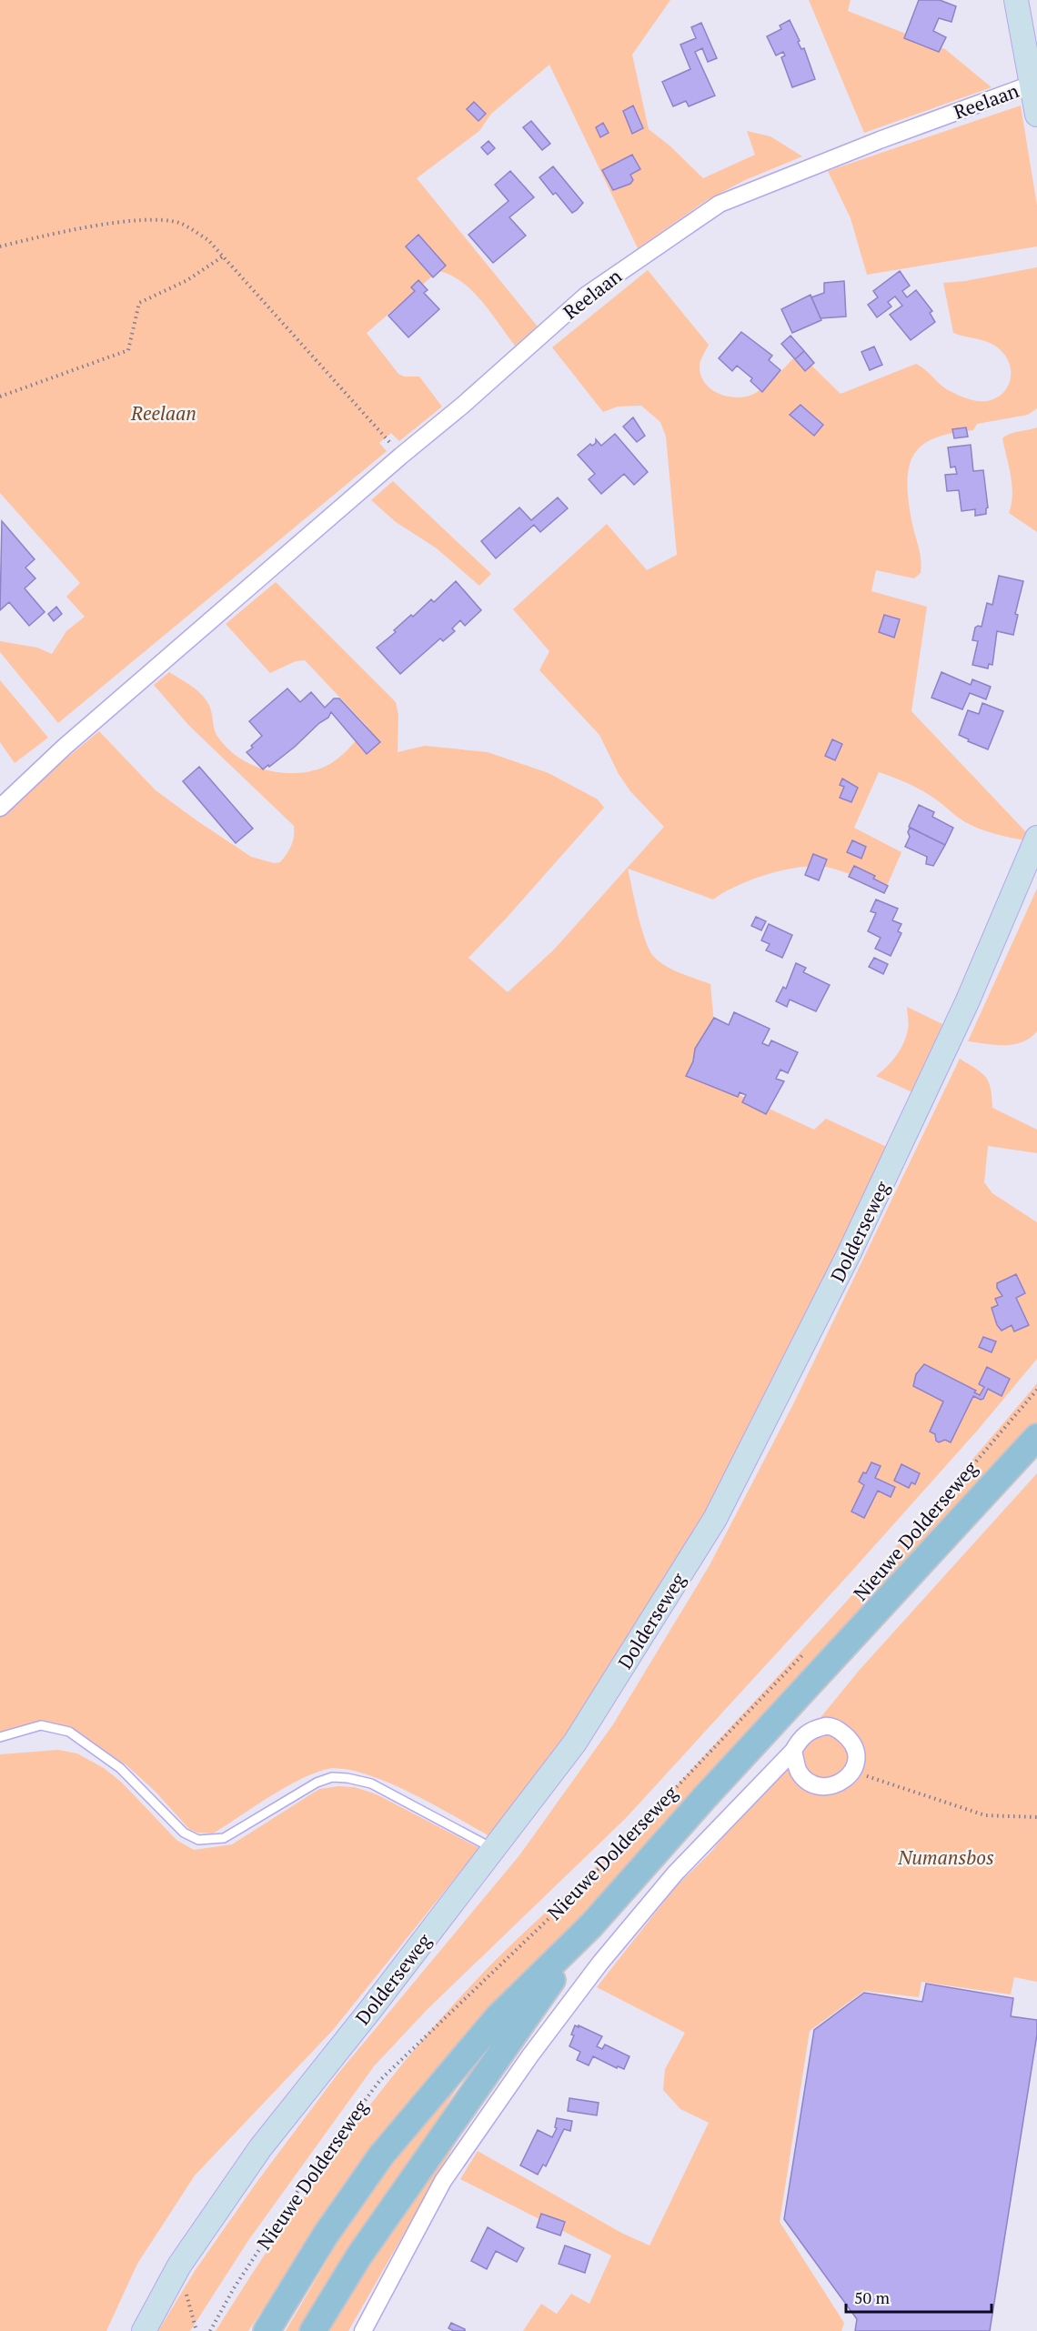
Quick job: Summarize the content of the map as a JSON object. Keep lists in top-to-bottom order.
{
  "streets": {
    "main road": ["Dolderseweg", "Nieuwe Dolderseweg"],
    "street": ["Reelaan"]
  },
  "parks": ["Reelaan", "Numansbos"],
  "scale_bar": "50 m"
}
